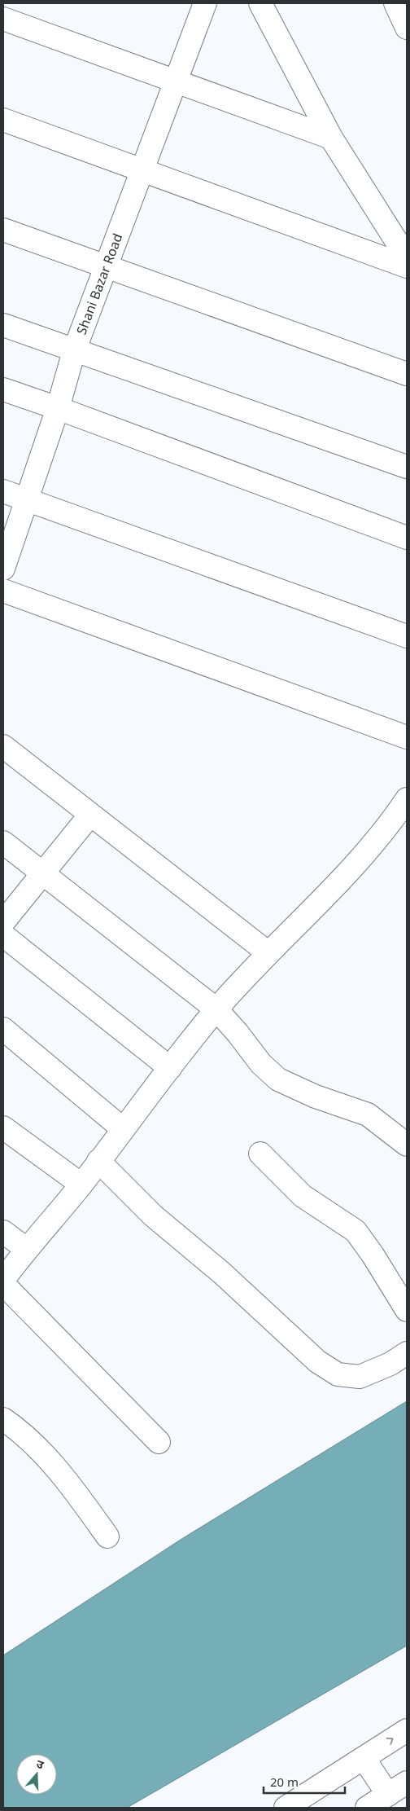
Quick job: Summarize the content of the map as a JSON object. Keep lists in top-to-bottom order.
{
  "streets": {
    "street": ["Shani Bazar Road"]
  },
  "scale_bar": "20 m",
  "north": "top"
}
